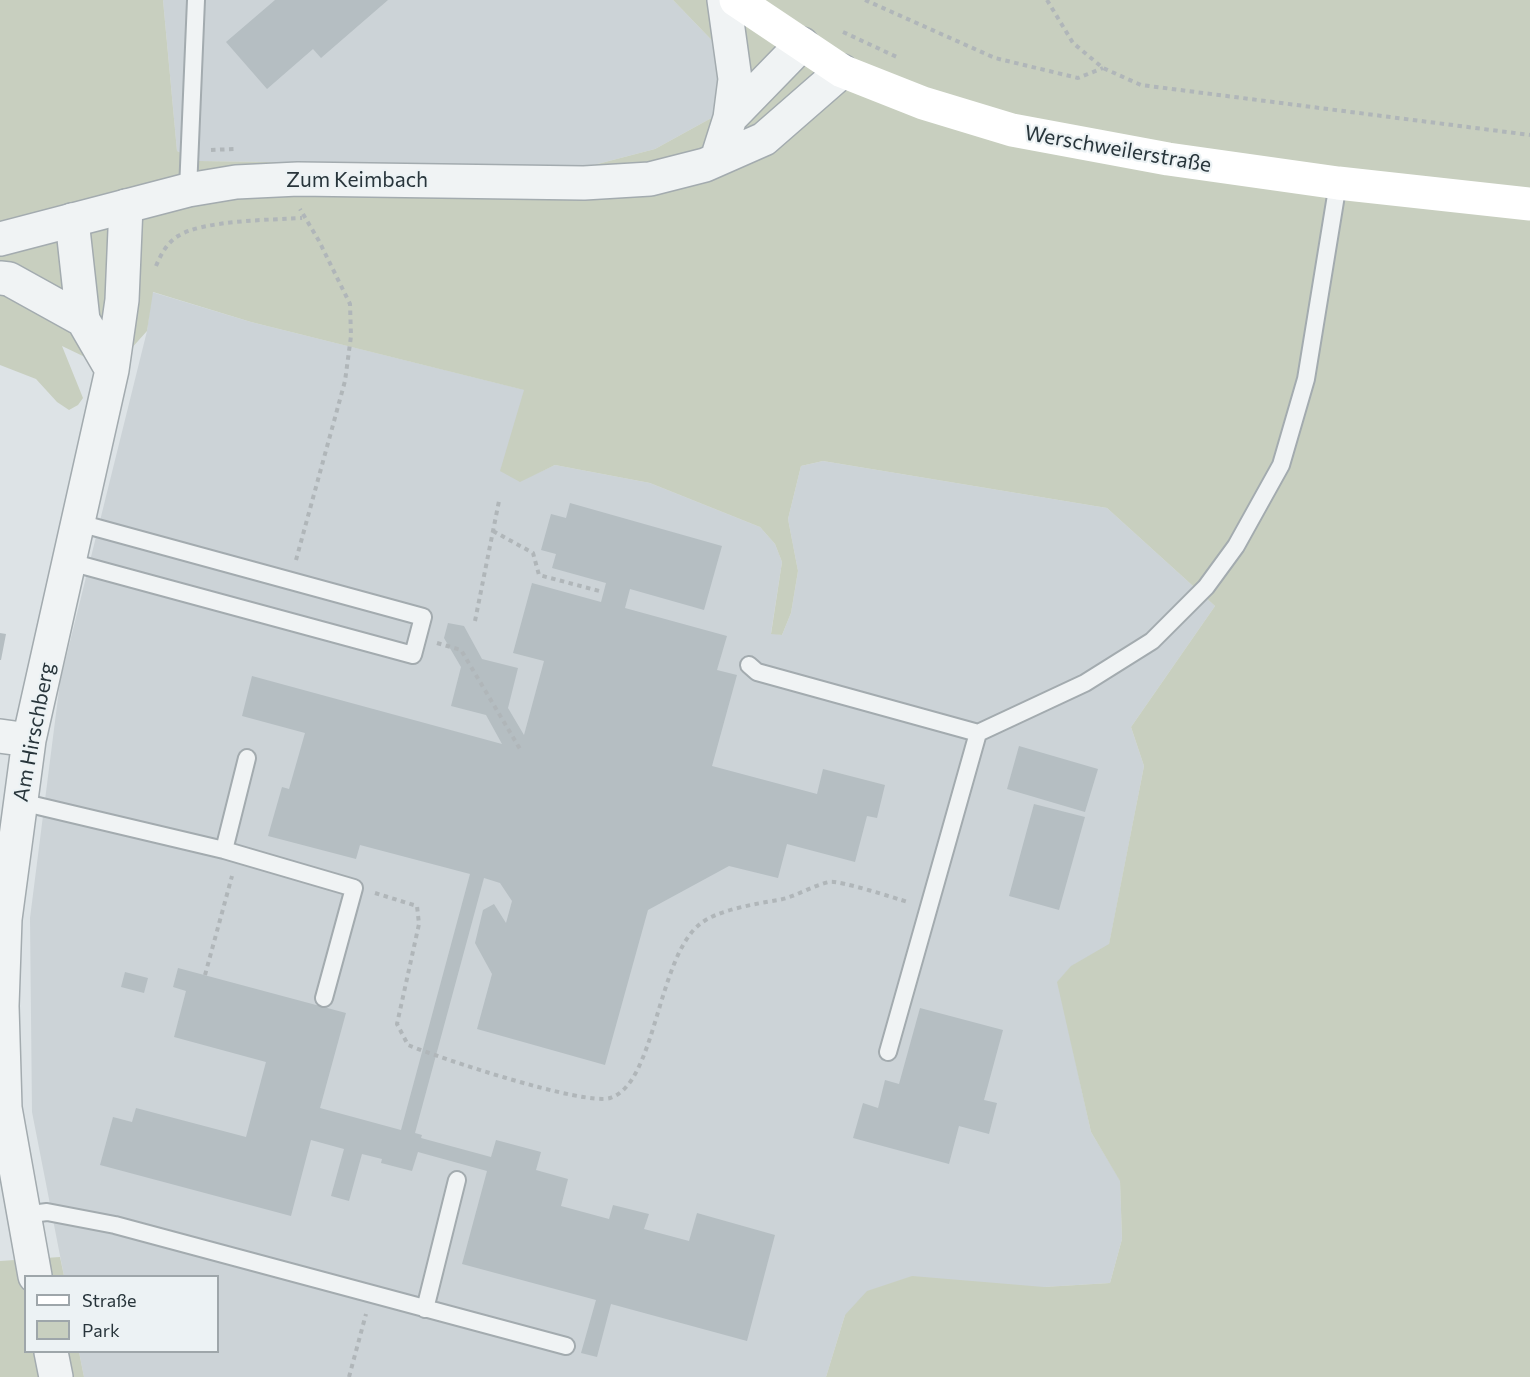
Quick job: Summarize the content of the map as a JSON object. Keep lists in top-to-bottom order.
{
  "streets": {
    "main road": ["Werschweilerstraße"],
    "street": ["Zum Keimbach", "Am Hirschberg"]
  },
  "crossings": [
    ["Werschweilerstraße", "Zum Keimbach"],
    ["Zum Keimbach", "Am Hirschberg"]
  ],
  "legend": ["Straße", "Park"]
}
